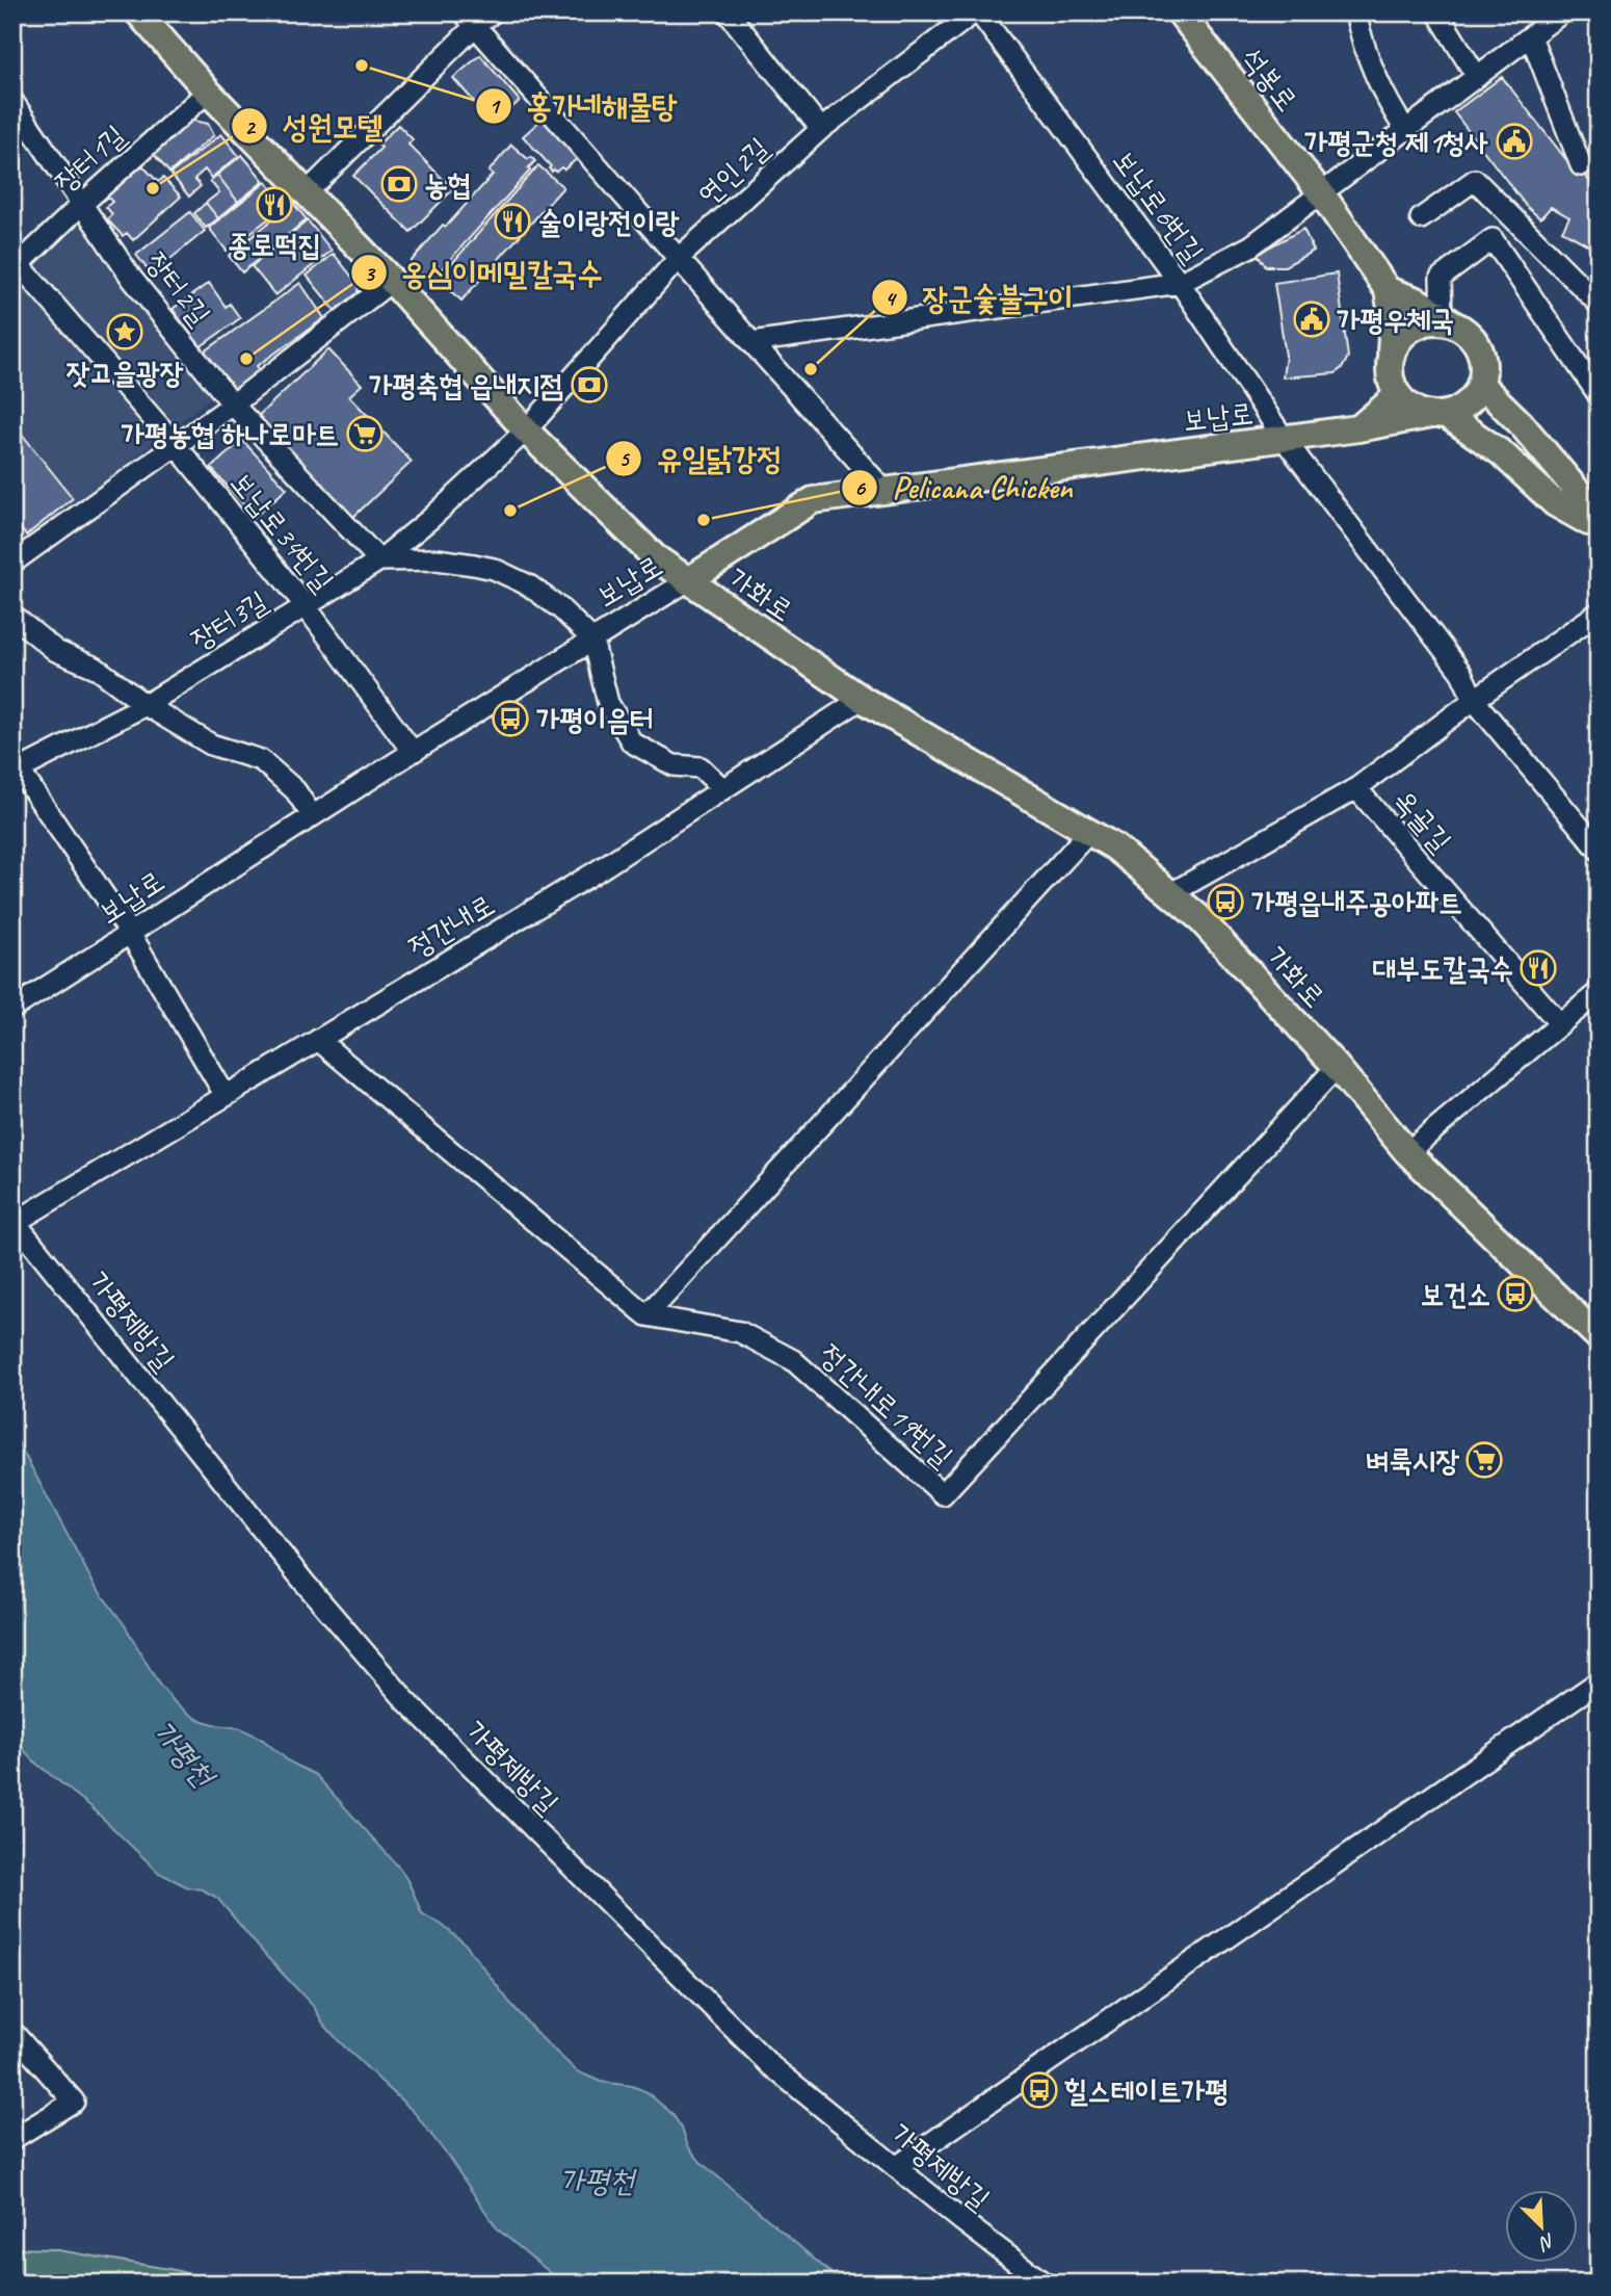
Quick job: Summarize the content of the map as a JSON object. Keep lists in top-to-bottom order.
{
  "streets": {
    "main road": ["석봉로", "보납로", "가화로"],
    "street": [
      "장터1길",
      "연인2길",
      "보납로6번길",
      "장터2길",
      "보납로34번길",
      "장터3길",
      "옥골길",
      "정간내로",
      "가평제방길",
      "정간내로19번길"
    ]
  },
  "crossings": [
    ["장터1길", "장터2길"],
    ["장터1길", "보납로34번길"],
    ["장터1길", "가화로"],
    ["연인2길", "가화로"],
    ["연인2길", "장터3길"],
    ["보납로6번길", "보납로"],
    ["보납로6번길", "옥골길"],
    ["장터2길", "장터3길"],
    ["보납로", "보납로34번길"],
    ["보납로", "가화로"],
    ["보납로34번길", "장터3길"],
    ["가화로", "장터3길"],
    ["가화로", "옥골길"],
    ["가화로", "정간내로"],
    ["가화로", "정간내로19번길"],
    ["정간내로", "가평제방길"],
    ["정간내로", "정간내로19번길"]
  ],
  "water": ["가평천"],
  "places": {
    "other": [
      "홍가네해물탕",
      "성원모텔",
      "옹심이메밀칼국수",
      "장군숯불구이",
      "유일닭강정",
      "Pelicana Chicken"
    ],
    "public building": ["가평군청 제1청사", "가평우체국"],
    "bank": ["농협", "가평축협 읍내지점"],
    "restaurant": ["종로떡집", "술이랑전이랑", "대부도칼국수"],
    "place": ["잣고을광장"],
    "supermarket": ["가평농협 하나로마트", "벼룩시장"],
    "bus stop": [
      "가평이음터",
      "가평읍내주공아파트",
      "보건소",
      "힐스테이트가평"
    ]
  },
  "north": "bottom right"
}
